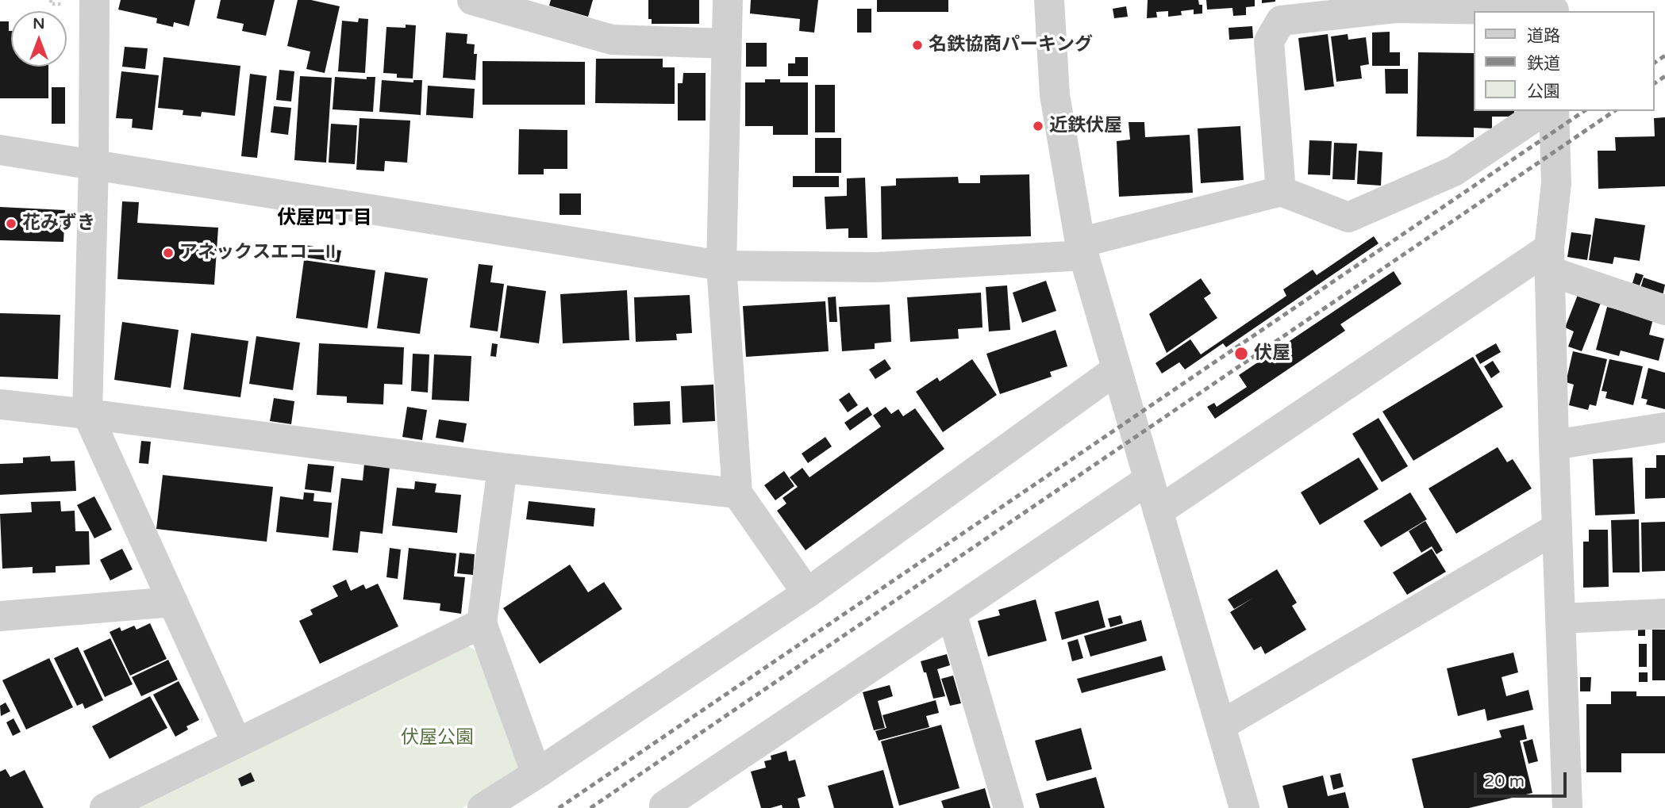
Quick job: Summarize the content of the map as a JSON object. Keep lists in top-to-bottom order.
{
  "districts": ["伏屋四丁目"],
  "parks": ["伏屋公園"],
  "places": [
    "名鉄協商パーキング",
    "近鉄伏屋",
    "花みずき",
    "アネックスエコーII",
    "伏屋"
  ],
  "legend": ["道路", "鉄道", "公園"],
  "scale_bar": "20 m",
  "north": "top"
}
